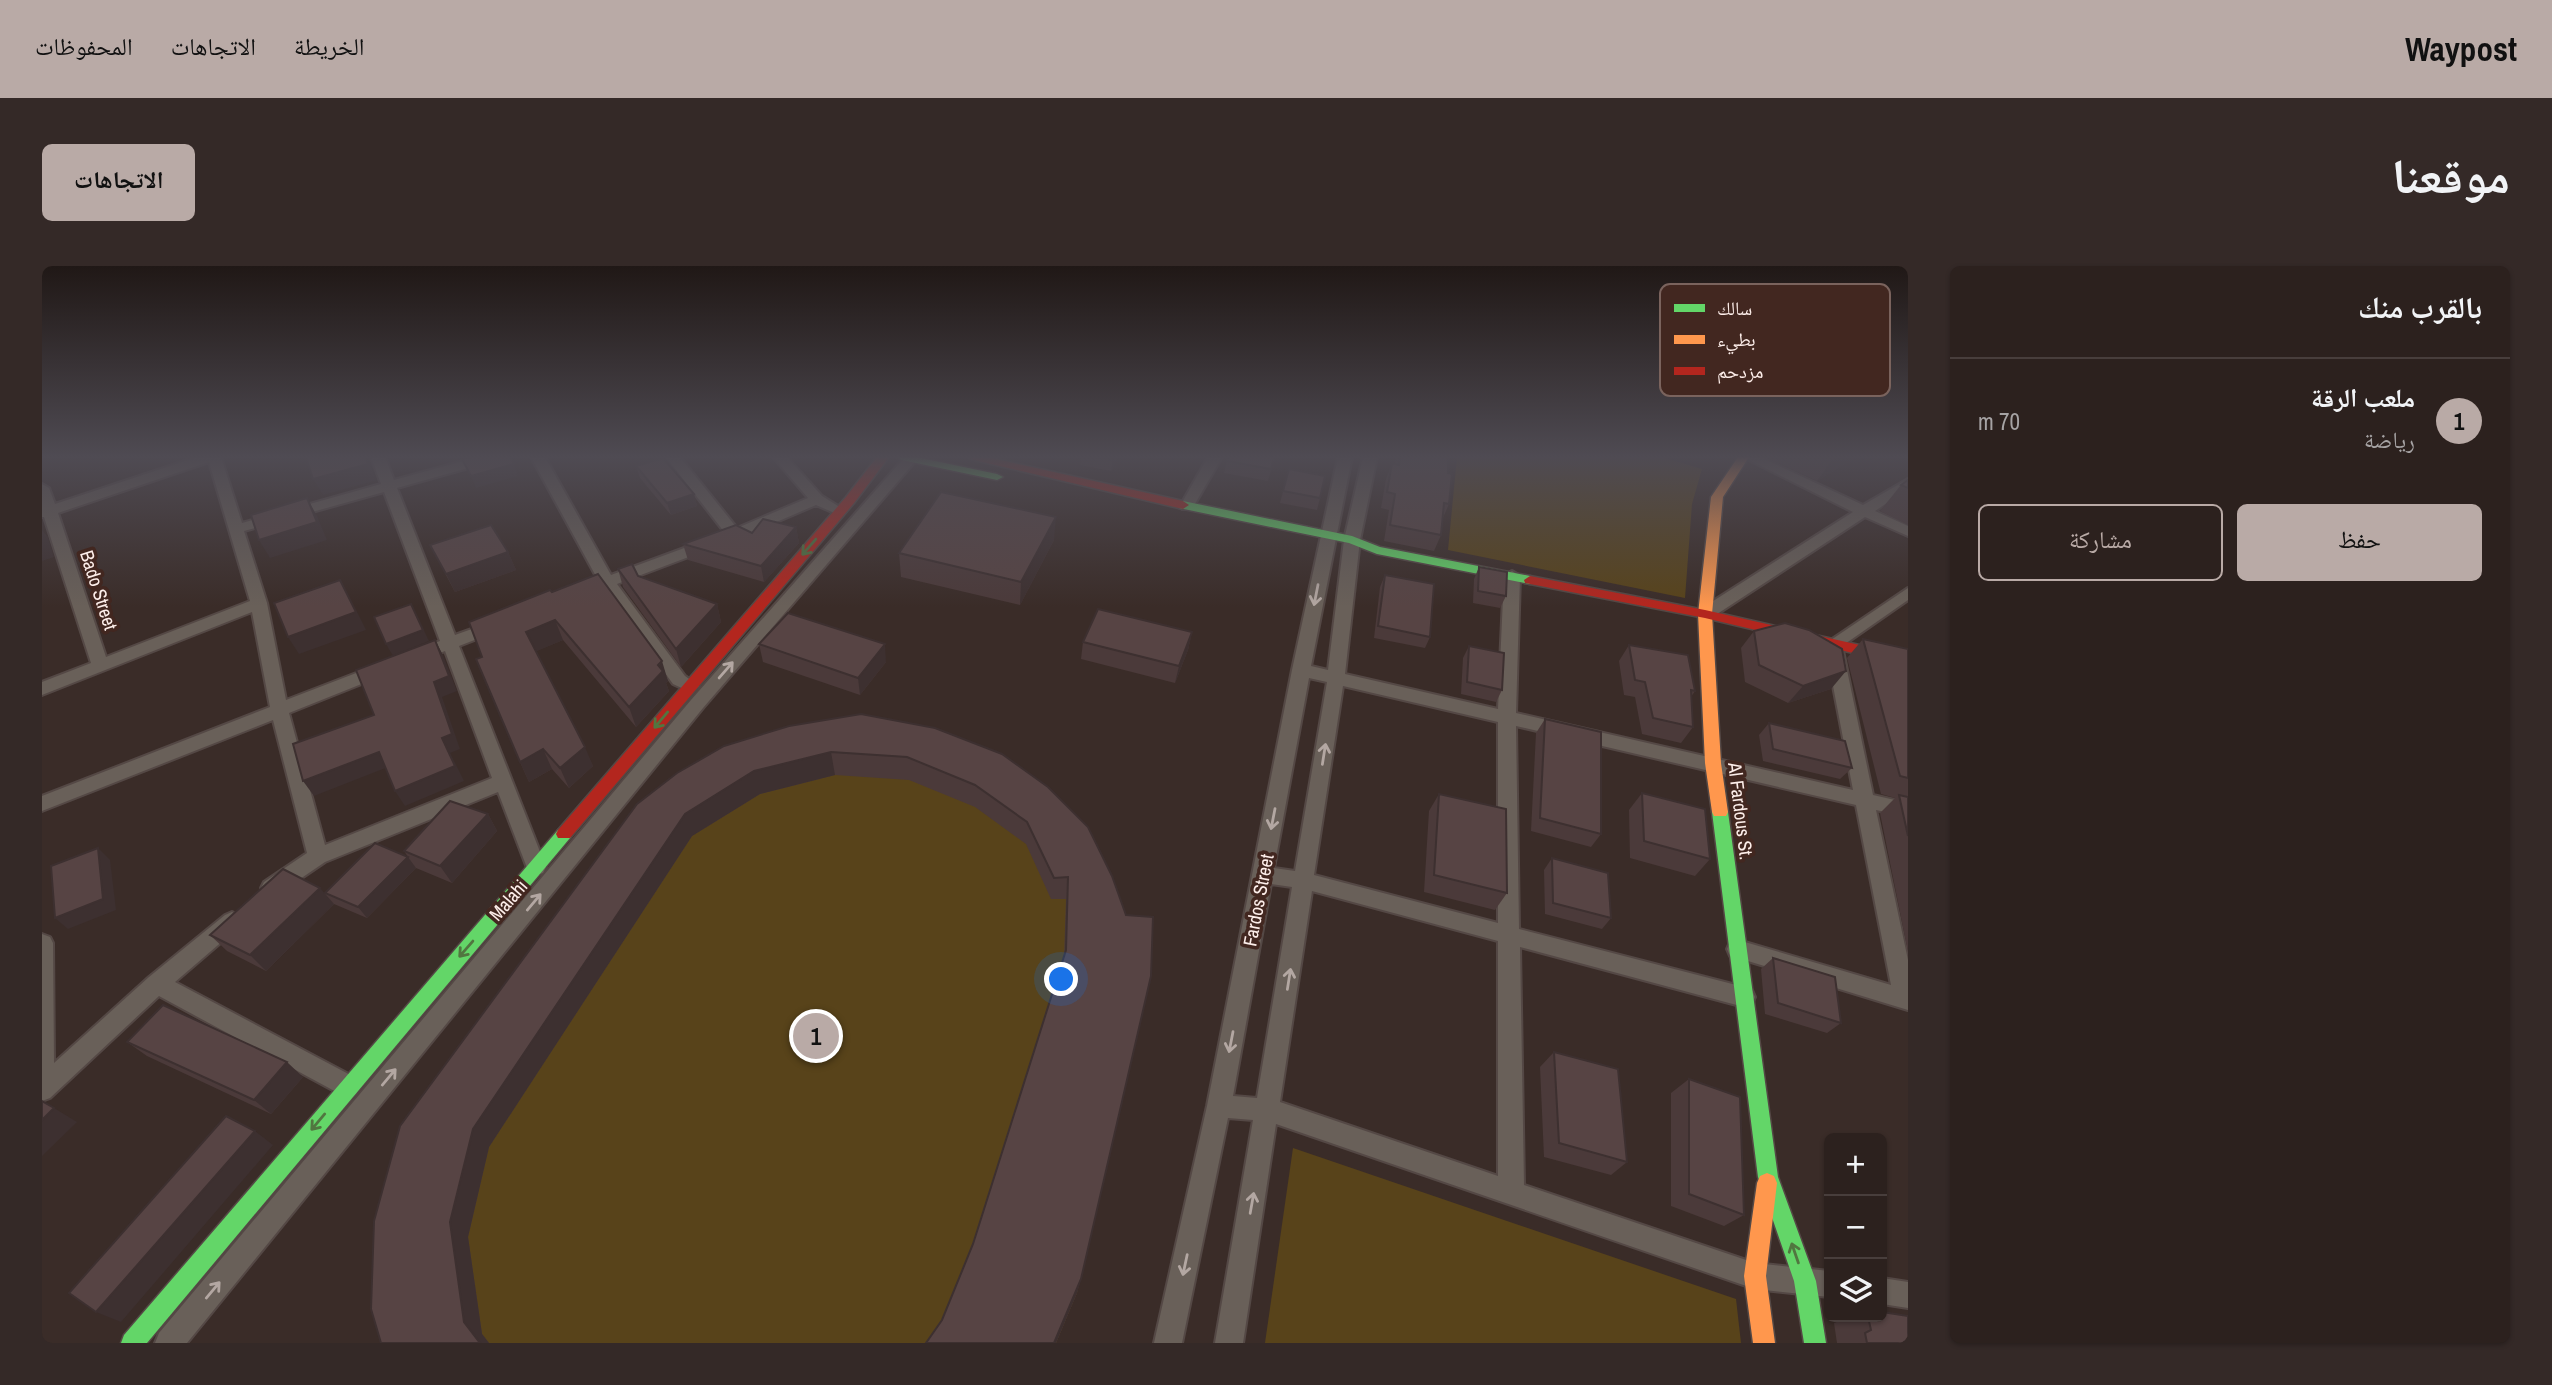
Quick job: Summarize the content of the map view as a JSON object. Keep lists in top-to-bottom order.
{
  "streets": {
    "street": [
      "Bado Street",
      "Al Fardous St.",
      "Malahi",
      "Fardos Street"
    ]
  },
  "legend": ["سالك", "بطيء", "مزدحم"],
  "page": {
    "header": "Waypost",
    "nav": ["الخريطة", "الاتجاهات", "المحفوظات"],
    "title": "موقعنا",
    "buttons": [
      "الاتجاهات",
      ["حفظ", "مشاركة"]
    ],
    "heading": "بالقرب منك",
    "list": [
      {
        "mark": "1",
        "name": "ملعب الرقة",
        "note": "رياضة",
        "value": "70 m"
      }
    ],
    "pins": "1",
    "map_buttons": ["+", "−"]
  }
}
